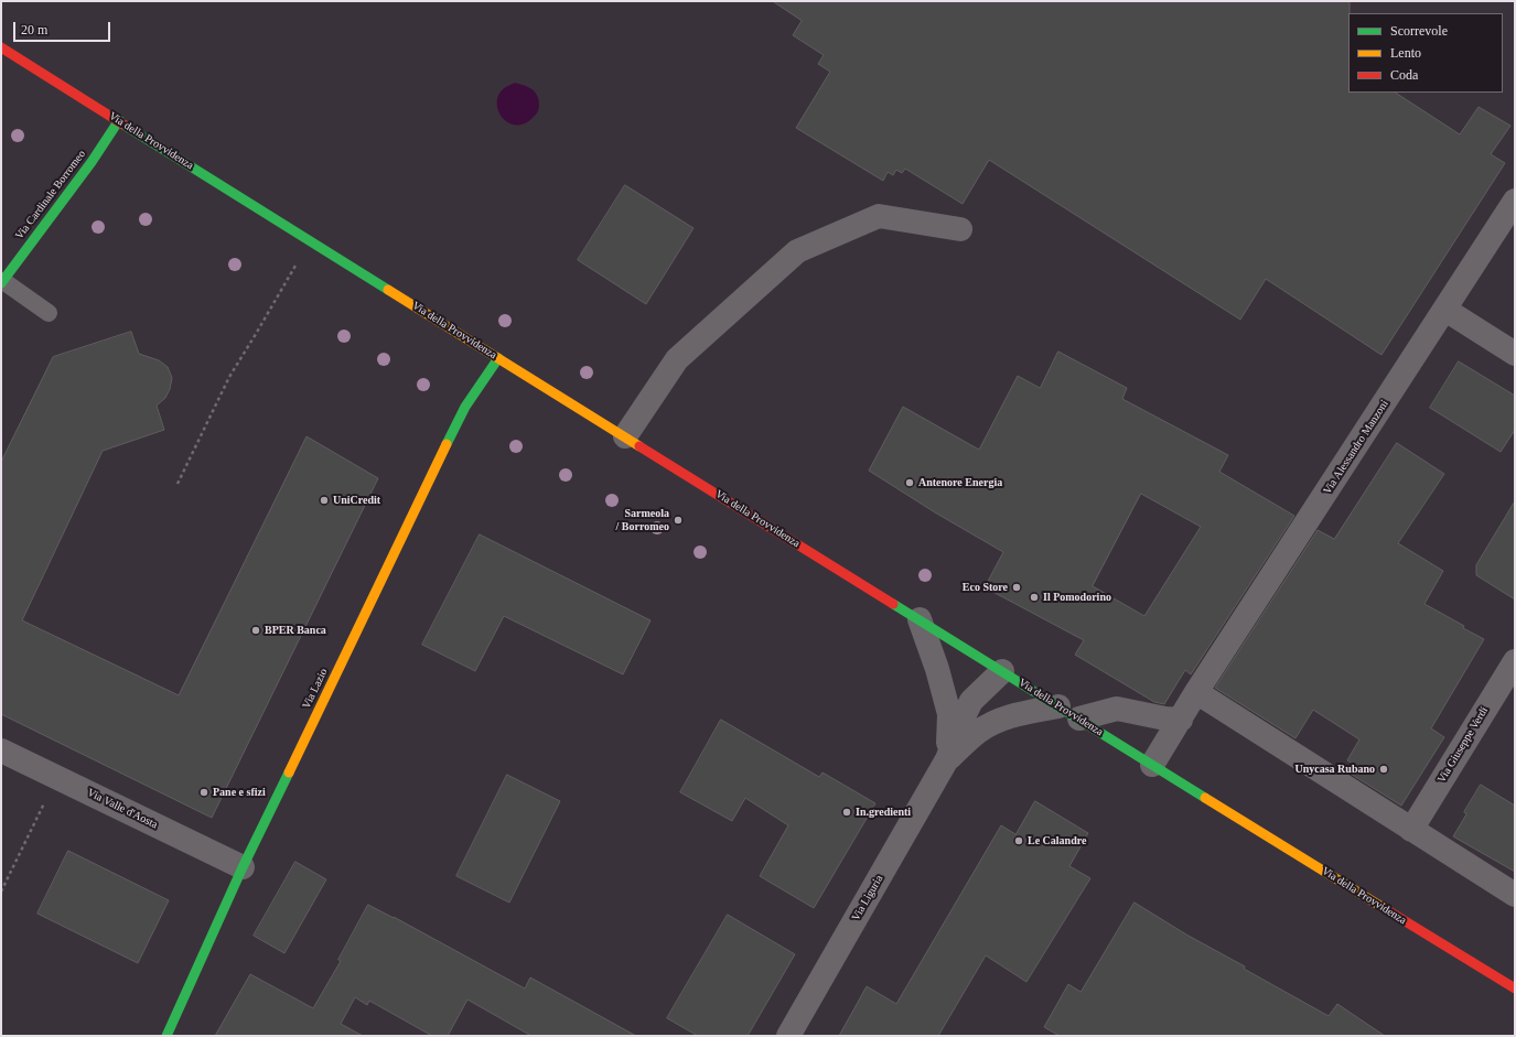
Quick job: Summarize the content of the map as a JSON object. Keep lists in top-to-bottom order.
{
  "streets": {
    "main road": ["Via della Provvidenza", "Via Cardinale Borromeo", "Via Lazio"],
    "street": [
      "Via Alessandro Manzoni",
      "Via Giuseppe Verdi",
      "Via Valle d'Aosta",
      "Via Liguria"
    ]
  },
  "crossings": [
    ["Via della Provvidenza", "Via Cardinale Borromeo"],
    ["Via della Provvidenza", "Via Alessandro Manzoni"],
    ["Via della Provvidenza", "Via Lazio"],
    ["Via della Provvidenza", "Via Liguria"],
    ["Via Lazio", "Via Valle d'Aosta"]
  ],
  "places": [
    "Antenore Energia",
    "UniCredit",
    "Sarmeola / Borromeo",
    "Eco Store",
    "Il Pomodorino",
    "BPER Banca",
    "Unycasa Rubano",
    "Pane e sfizi",
    "In.gredienti",
    "Le Calandre"
  ],
  "legend": ["Scorrevole", "Lento", "Coda"],
  "scale_bar": "20 m"
}
